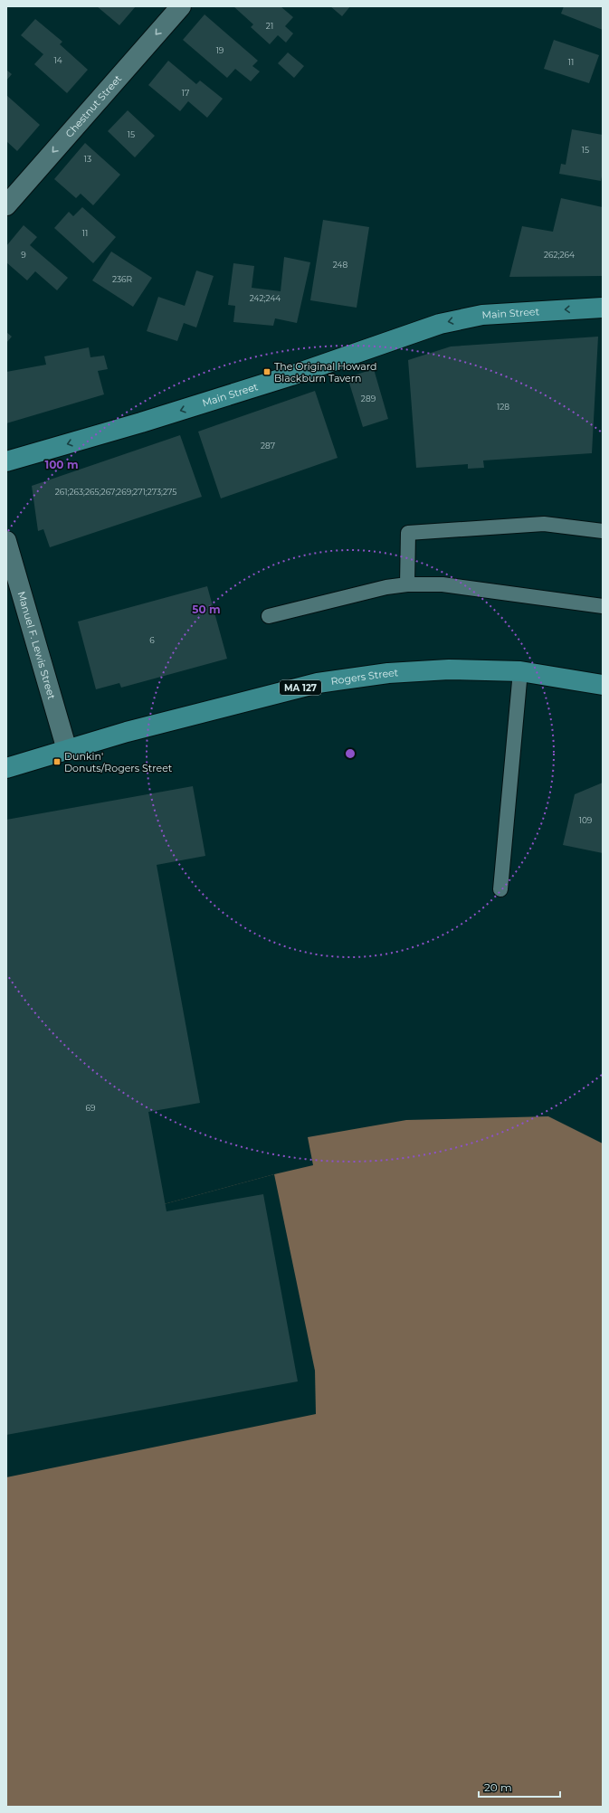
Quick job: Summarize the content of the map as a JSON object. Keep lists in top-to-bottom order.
{
  "streets": {
    "main road": ["Main Street", "Rogers Street", "MA 127"],
    "street": ["Chestnut Street", "Manuel F. Lewis Street"]
  },
  "crossings": [
    ["Manuel F. Lewis Street", "Rogers Street"]
  ],
  "one_way": ["Chestnut Street", "Main Street"],
  "places": {
    "transit": ["The Original Howard Blackburn Tavern", "Dunkin' Donuts/Rogers Street"]
  },
  "house_numbers": [
    "21",
    "19",
    "14",
    "11",
    "17",
    "15",
    "15",
    "13",
    "11",
    "9",
    "262;264",
    "248",
    "236R",
    "242;244",
    "289",
    "128",
    "287",
    "261;263;265;267;269;271;273;275",
    "6",
    "109",
    "69"
  ],
  "scale_bar": "20 m",
  "rings": ["100 m", "50 m"]
}
